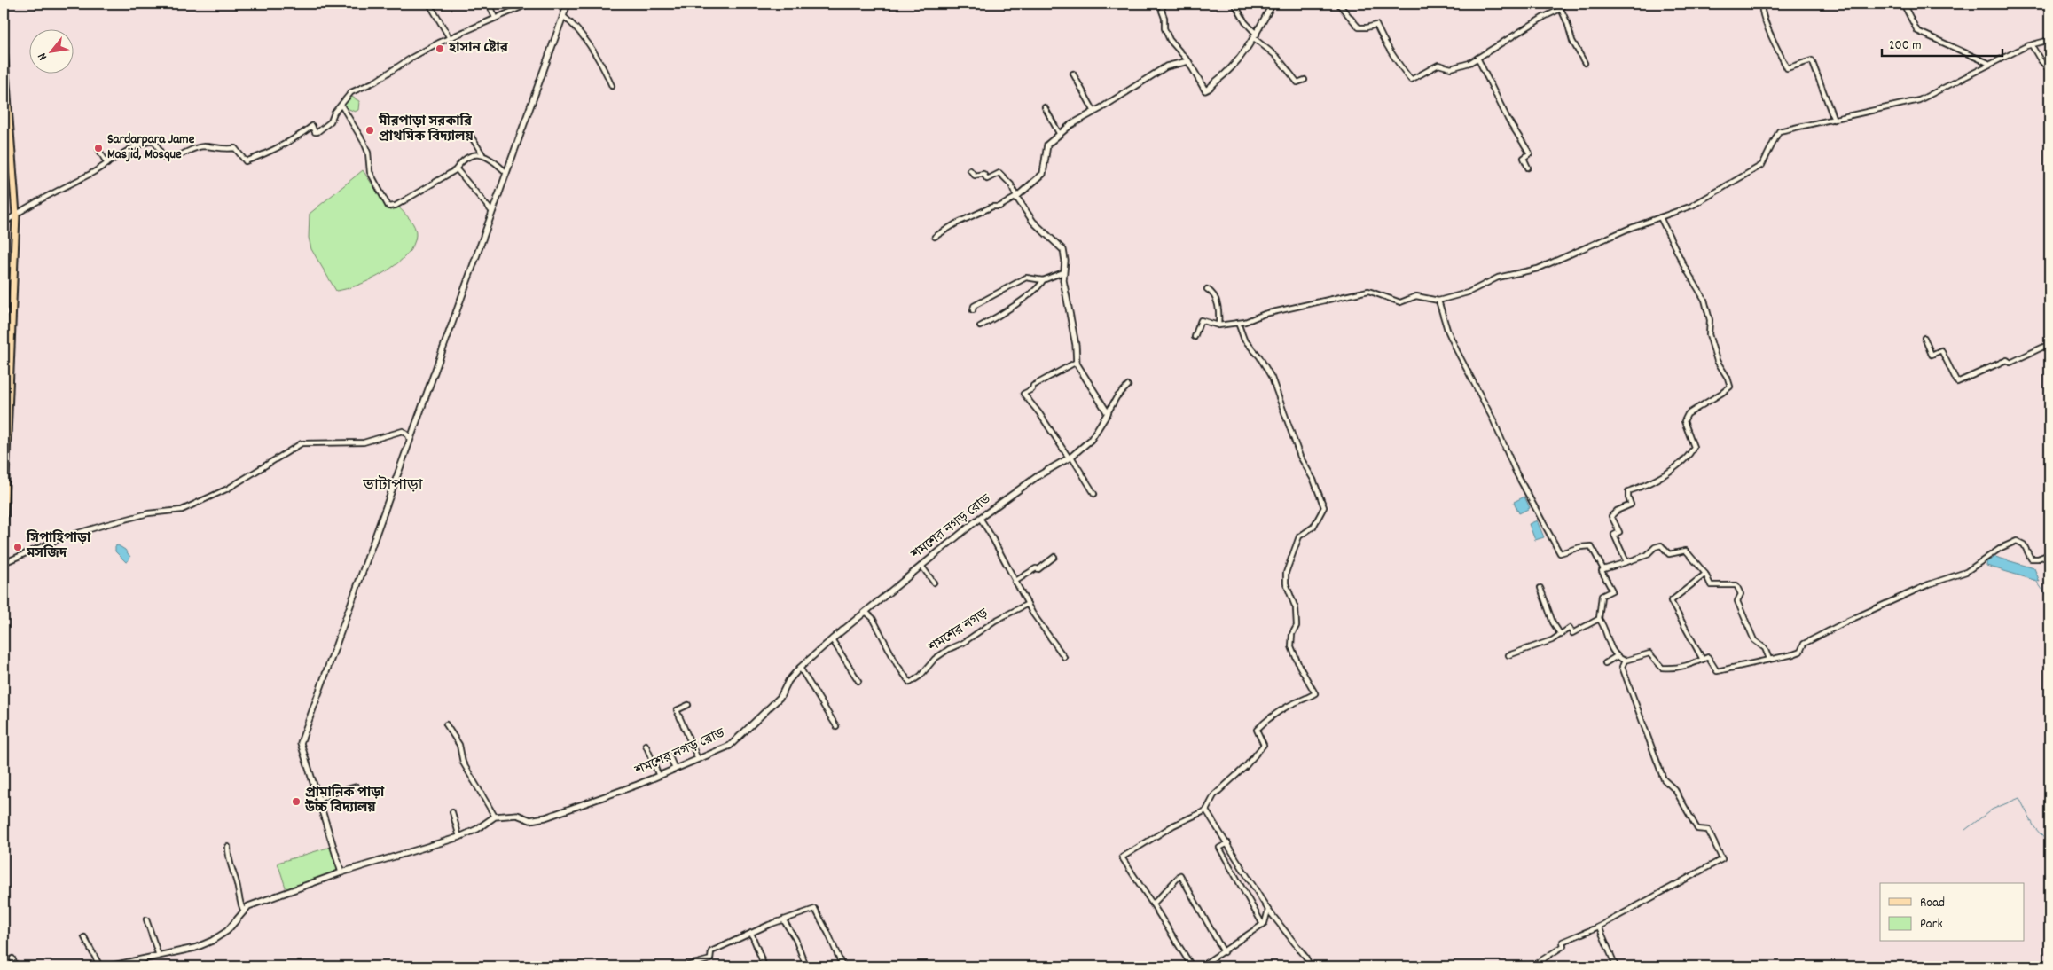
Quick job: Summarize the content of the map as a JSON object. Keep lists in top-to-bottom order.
{
  "streets": {
    "street": ["শমশের নগড় রোড", "শমশের নগড়"]
  },
  "crossings": [
    ["শমশের নগড় রোড", "শমশের নগড়"]
  ],
  "districts": ["ভাটাপাড়া"],
  "places": [
    "হাসান ষ্টোর",
    "মীরপাড়া সরকারি প্রাথমিক বিদ্যালয়",
    "Sardarpara Jame Masjid, Mosque",
    "সিপাহিপাড়া মসজিদ",
    "প্রামানিক পাড়া উচ্চ বিদ্যালয়"
  ],
  "legend": ["Road", "Park"],
  "scale_bar": "200 m",
  "north": "bottom left"
}
